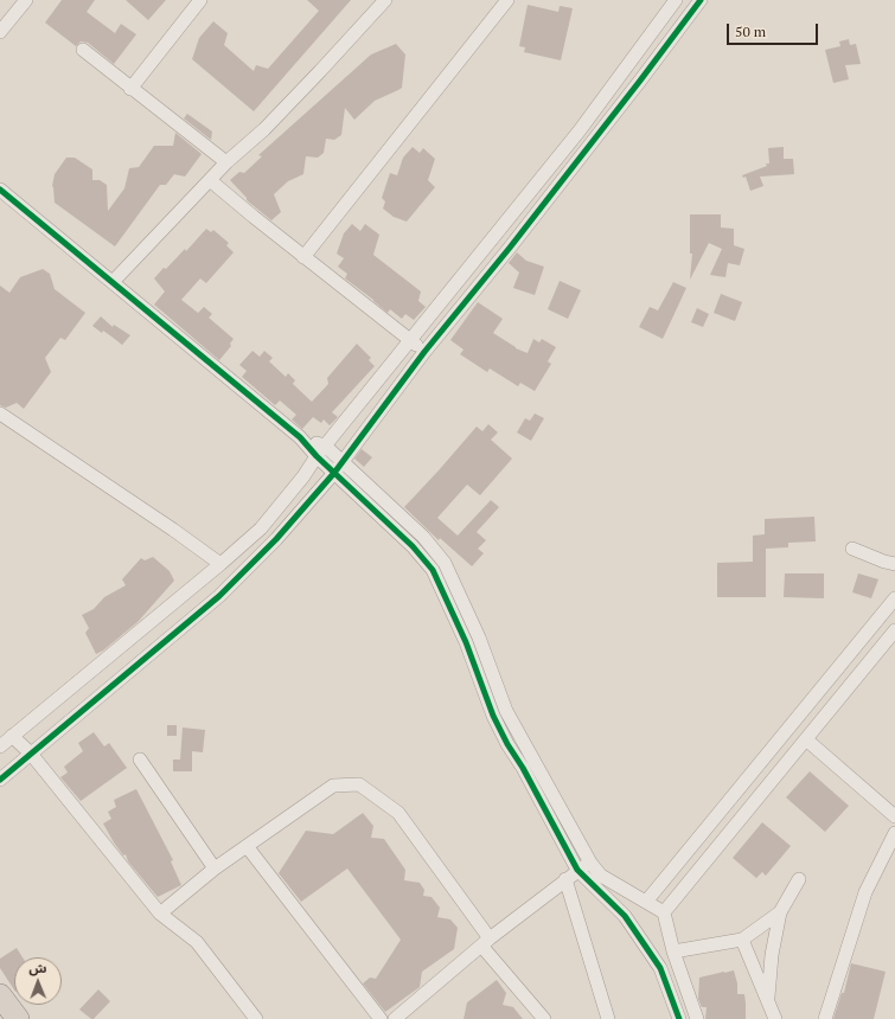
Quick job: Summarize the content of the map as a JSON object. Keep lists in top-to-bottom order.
{
  "scale_bar": "50 m",
  "north": "top"
}
